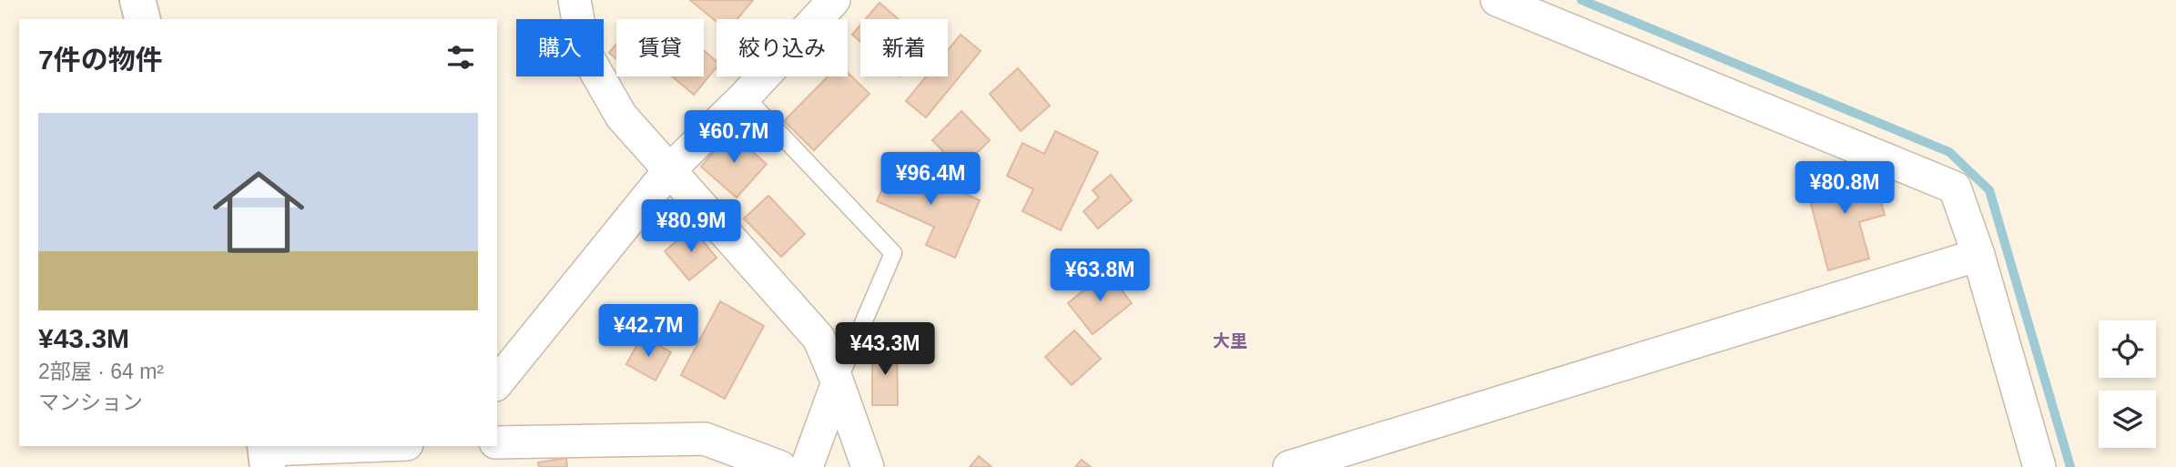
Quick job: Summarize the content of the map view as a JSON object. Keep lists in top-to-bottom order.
{
  "districts": ["大里"],
  "page": {
    "chip": [
      "購入",
      "賃貸",
      "絞り込み",
      "新着"
    ],
    "heading": "7件の物件",
    "list": [
      {
        "name": "¥43.3M",
        "note": "2部屋 · 64 m² · マンション"
      }
    ],
    "price": [
      "¥60.7M",
      "¥96.4M",
      "¥80.8M",
      "¥80.9M",
      "¥63.8M",
      "¥42.7M",
      "¥43.3M"
    ]
  }
}
